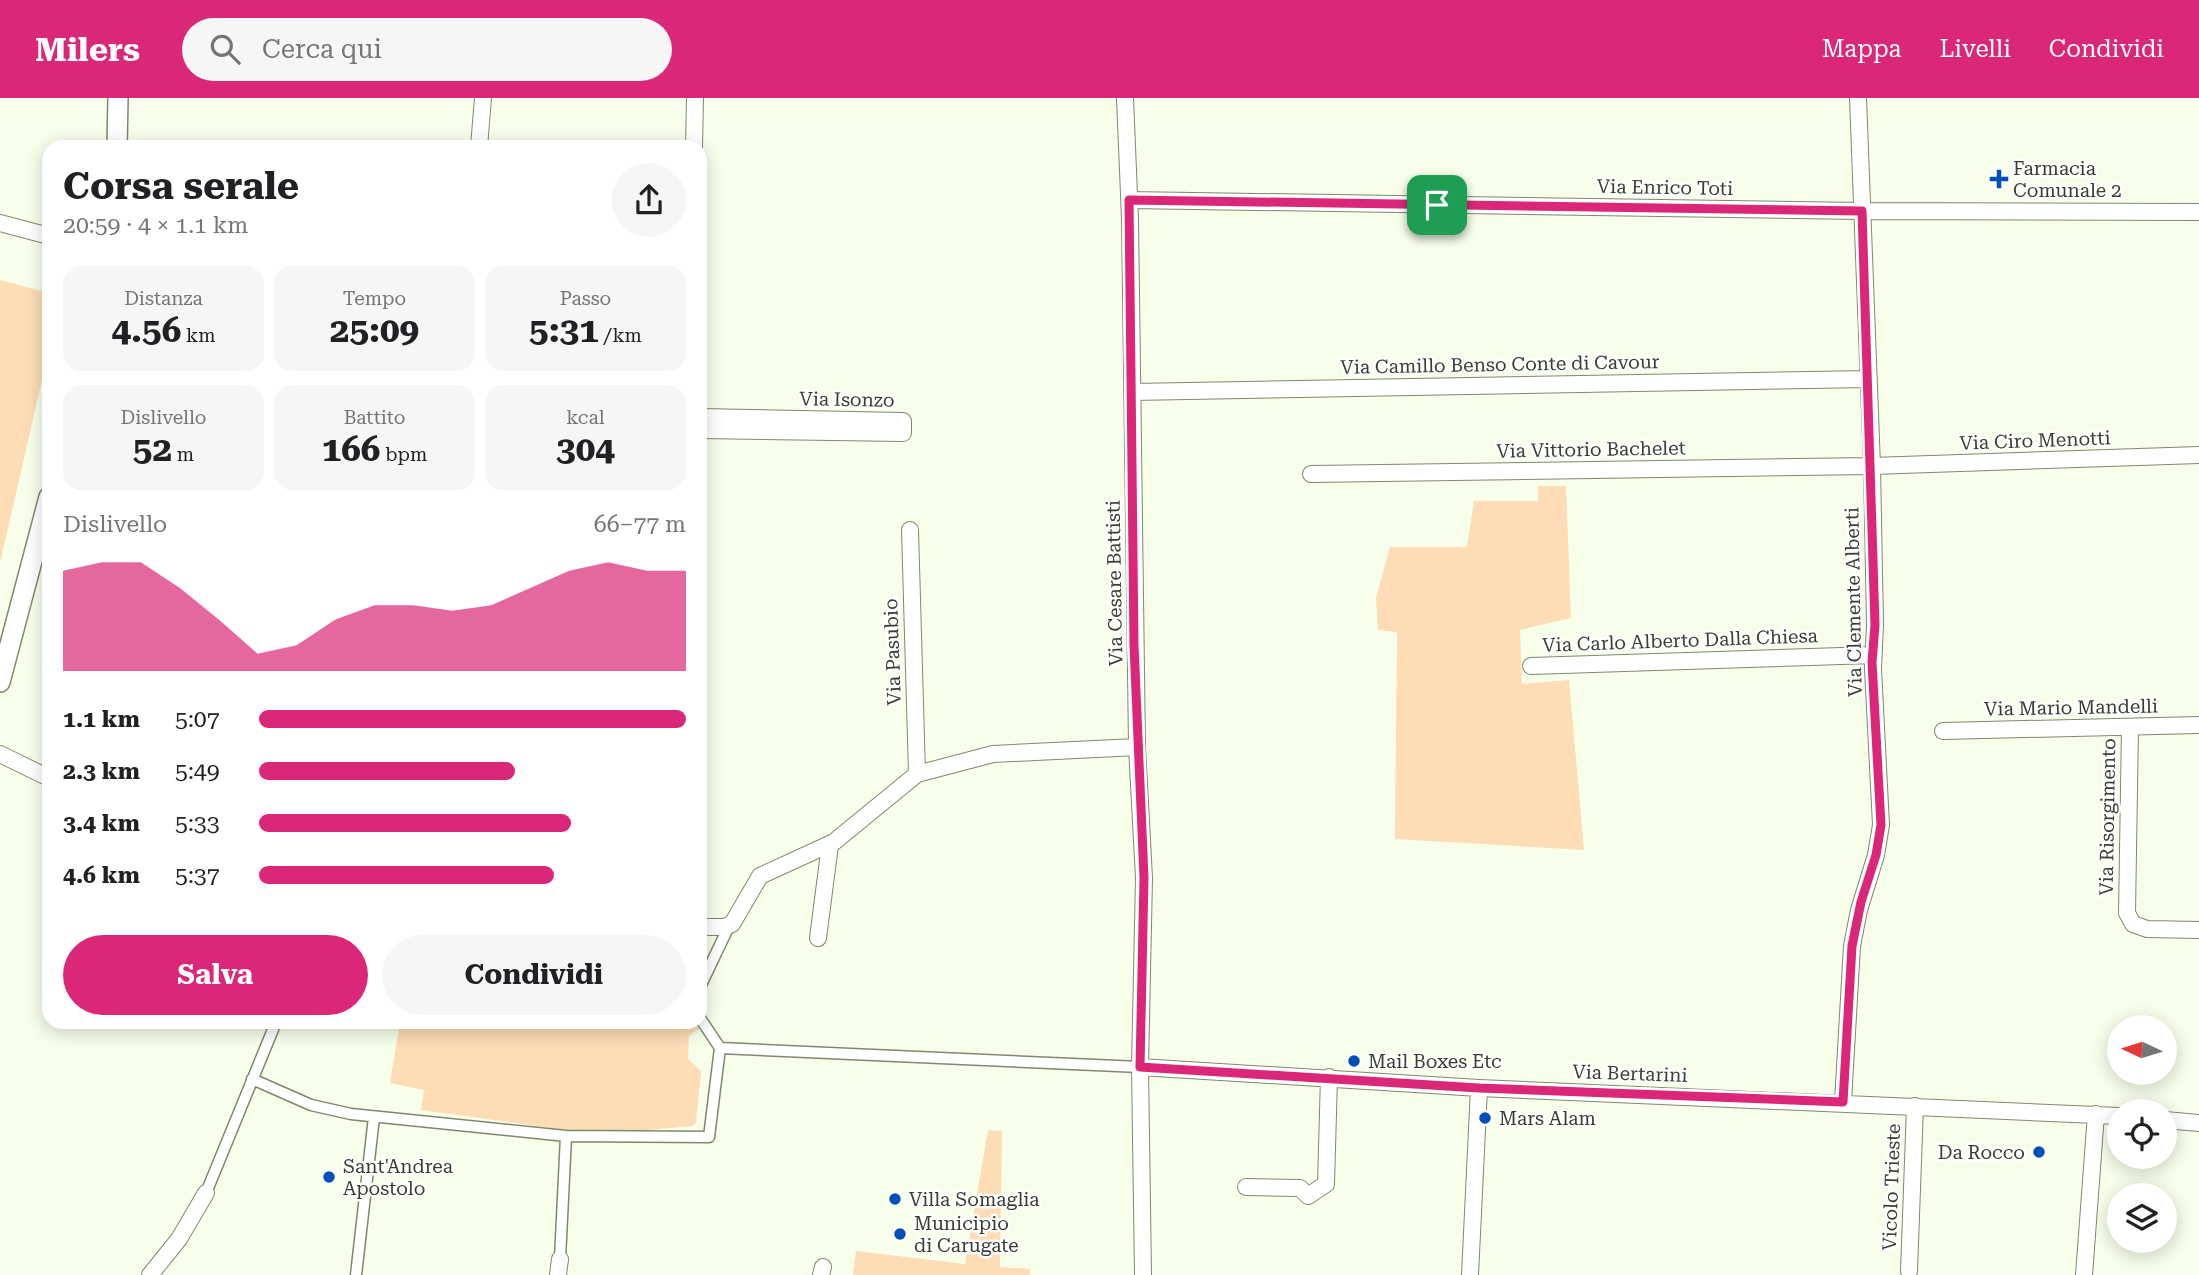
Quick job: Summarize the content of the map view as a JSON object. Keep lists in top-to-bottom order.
{
  "streets": {
    "street": [
      "Via Enrico Toti",
      "Via Camillo Benso Conte di Cavour",
      "Via Isonzo",
      "Via Ciro Menotti",
      "Via Vittorio Bachelet",
      "Via Cesare Battisti",
      "Via Clemente Alberti",
      "Via Carlo Alberto Dalla Chiesa",
      "Via Pasubio",
      "Via Mario Mandelli",
      "Via Risorgimento",
      "Via Bertarini",
      "Vicolo Trieste"
    ]
  },
  "crossings": [
    ["Via Enrico Toti", "Via Cesare Battisti"],
    ["Via Enrico Toti", "Via Clemente Alberti"],
    ["Via Camillo Benso Conte di Cavour", "Via Cesare Battisti"],
    ["Via Camillo Benso Conte di Cavour", "Via Clemente Alberti"],
    ["Via Ciro Menotti", "Via Vittorio Bachelet"],
    ["Via Ciro Menotti", "Via Clemente Alberti"],
    ["Via Vittorio Bachelet", "Via Clemente Alberti"],
    ["Via Cesare Battisti", "Via Bertarini"],
    ["Via Clemente Alberti", "Via Carlo Alberto Dalla Chiesa"],
    ["Via Clemente Alberti", "Via Bertarini"],
    ["Via Mario Mandelli", "Via Risorgimento"],
    ["Via Bertarini", "Vicolo Trieste"]
  ],
  "places": {
    "health": ["Farmacia Comunale 2"],
    "other": [
      "Mail Boxes Etc",
      "Mars Alam",
      "Da Rocco",
      "Sant'Andrea Apostolo",
      "Villa Somaglia",
      "Municipio di Carugate"
    ]
  },
  "north": "left",
  "page": {
    "header": "Milers",
    "search": "Cerca qui",
    "nav": ["Mappa", "Livelli", "Condividi"],
    "heading": ["Corsa serale", "20:59 · 4 × 1.1 km"],
    "stats": [
      ["Distanza", "4.56 km"],
      ["Tempo", "25:09"],
      ["Passo", "5:31 /km"],
      ["Dislivello", "52 m"],
      ["Battito", "166 bpm"],
      ["kcal", "304"]
    ],
    "chart": ["Dislivello", "66–77 m"],
    "list": [
      {
        "name": "1.1 km",
        "note": "5:07"
      },
      {
        "name": "2.3 km",
        "note": "5:49"
      },
      {
        "name": "3.4 km",
        "note": "5:33"
      },
      {
        "name": "4.6 km",
        "note": "5:37"
      }
    ],
    "buttons": ["Salva", "Condividi"]
  }
}
